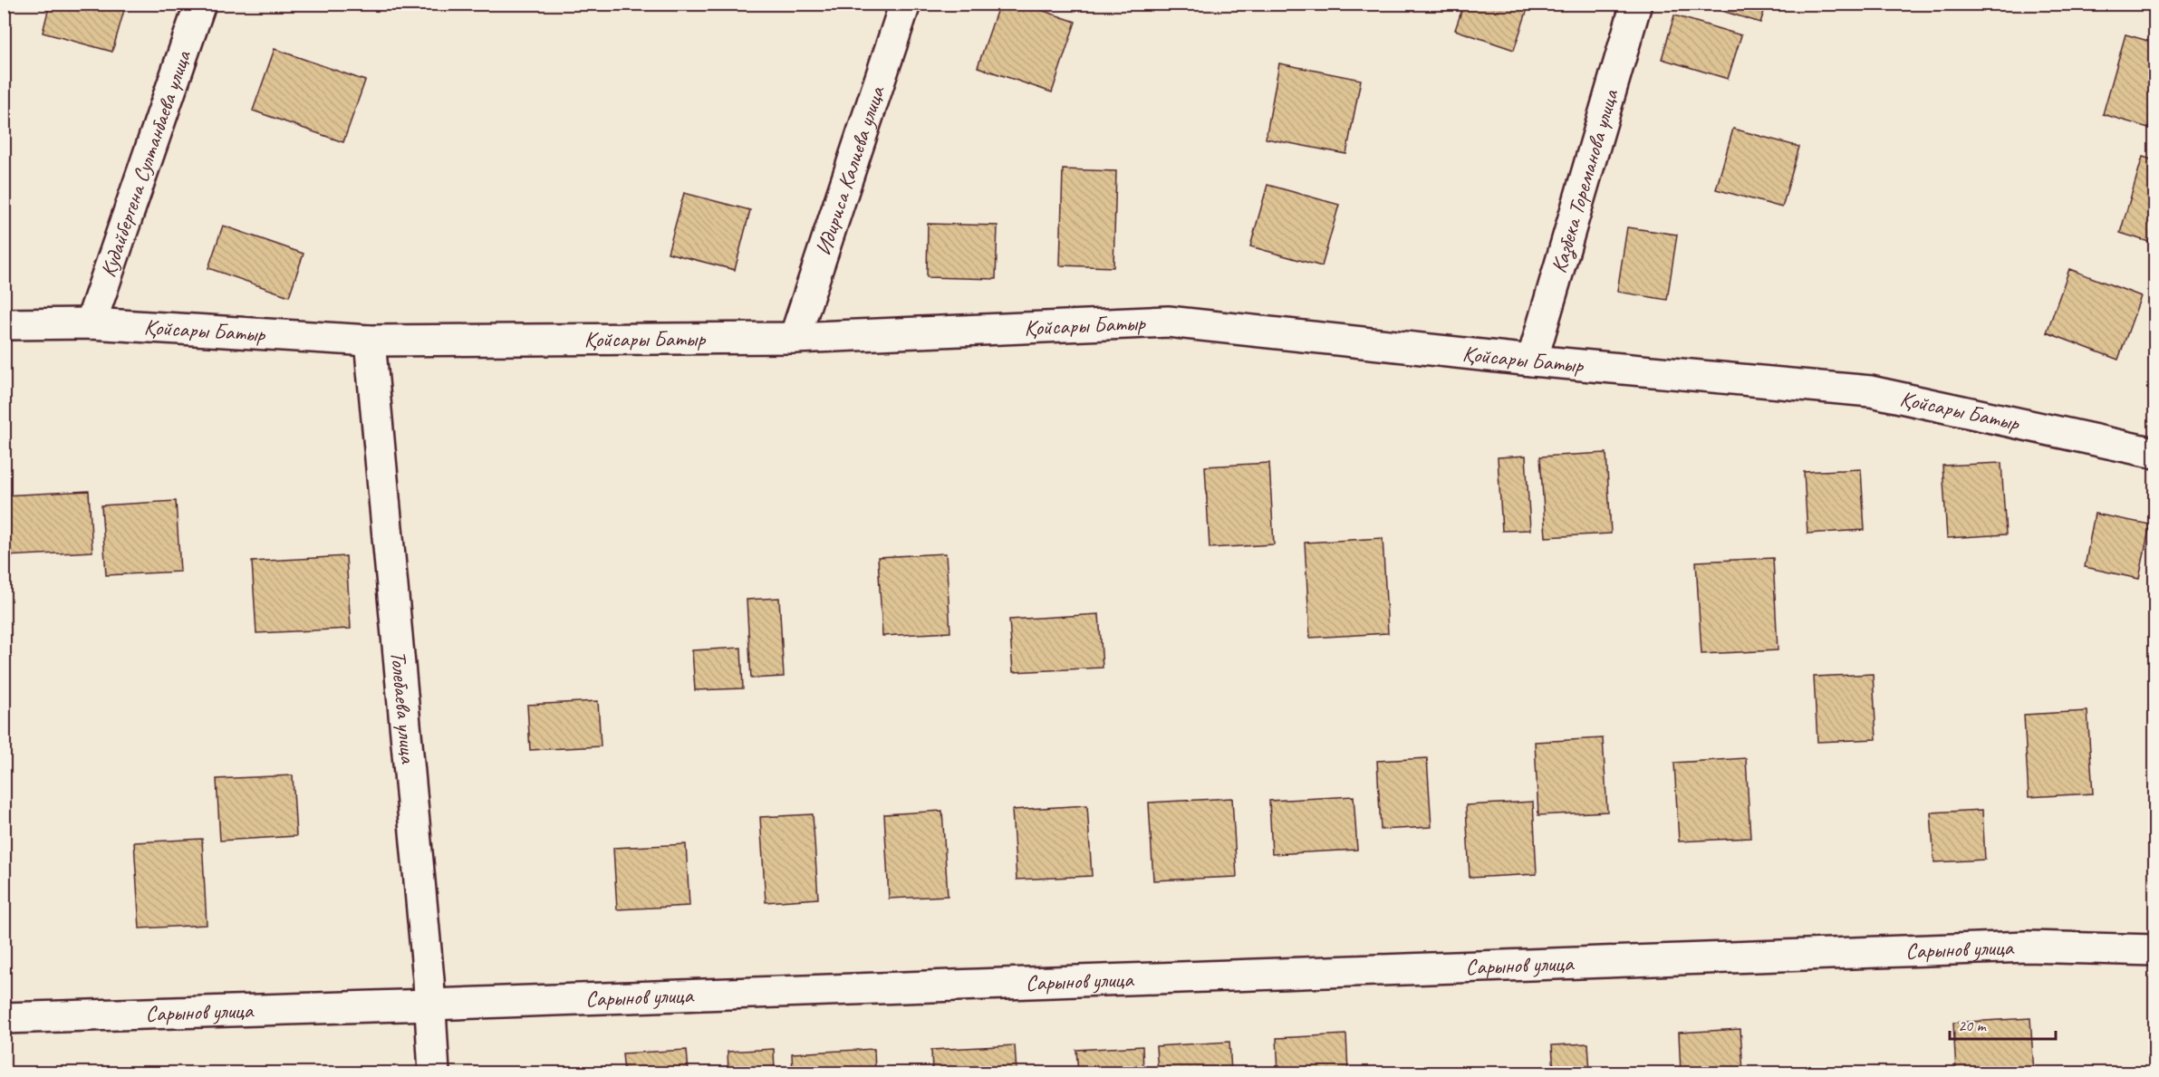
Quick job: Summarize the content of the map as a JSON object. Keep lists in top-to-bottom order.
{
  "streets": {
    "street": [
      "Кудайбергена Султанбаева улица",
      "Идириса Калиева улица",
      "Казбека Тореманова улица",
      "Қойсары Батыр",
      "Толебаева улица",
      "Сарынов улица"
    ]
  },
  "crossings": [
    ["Кудайбергена Султанбаева улица", "Қойсары Батыр"],
    ["Идириса Калиева улица", "Қойсары Батыр"],
    ["Казбека Тореманова улица", "Қойсары Батыр"],
    ["Қойсары Батыр", "Толебаева улица"],
    ["Толебаева улица", "Сарынов улица"]
  ],
  "scale_bar": "20 m"
}
